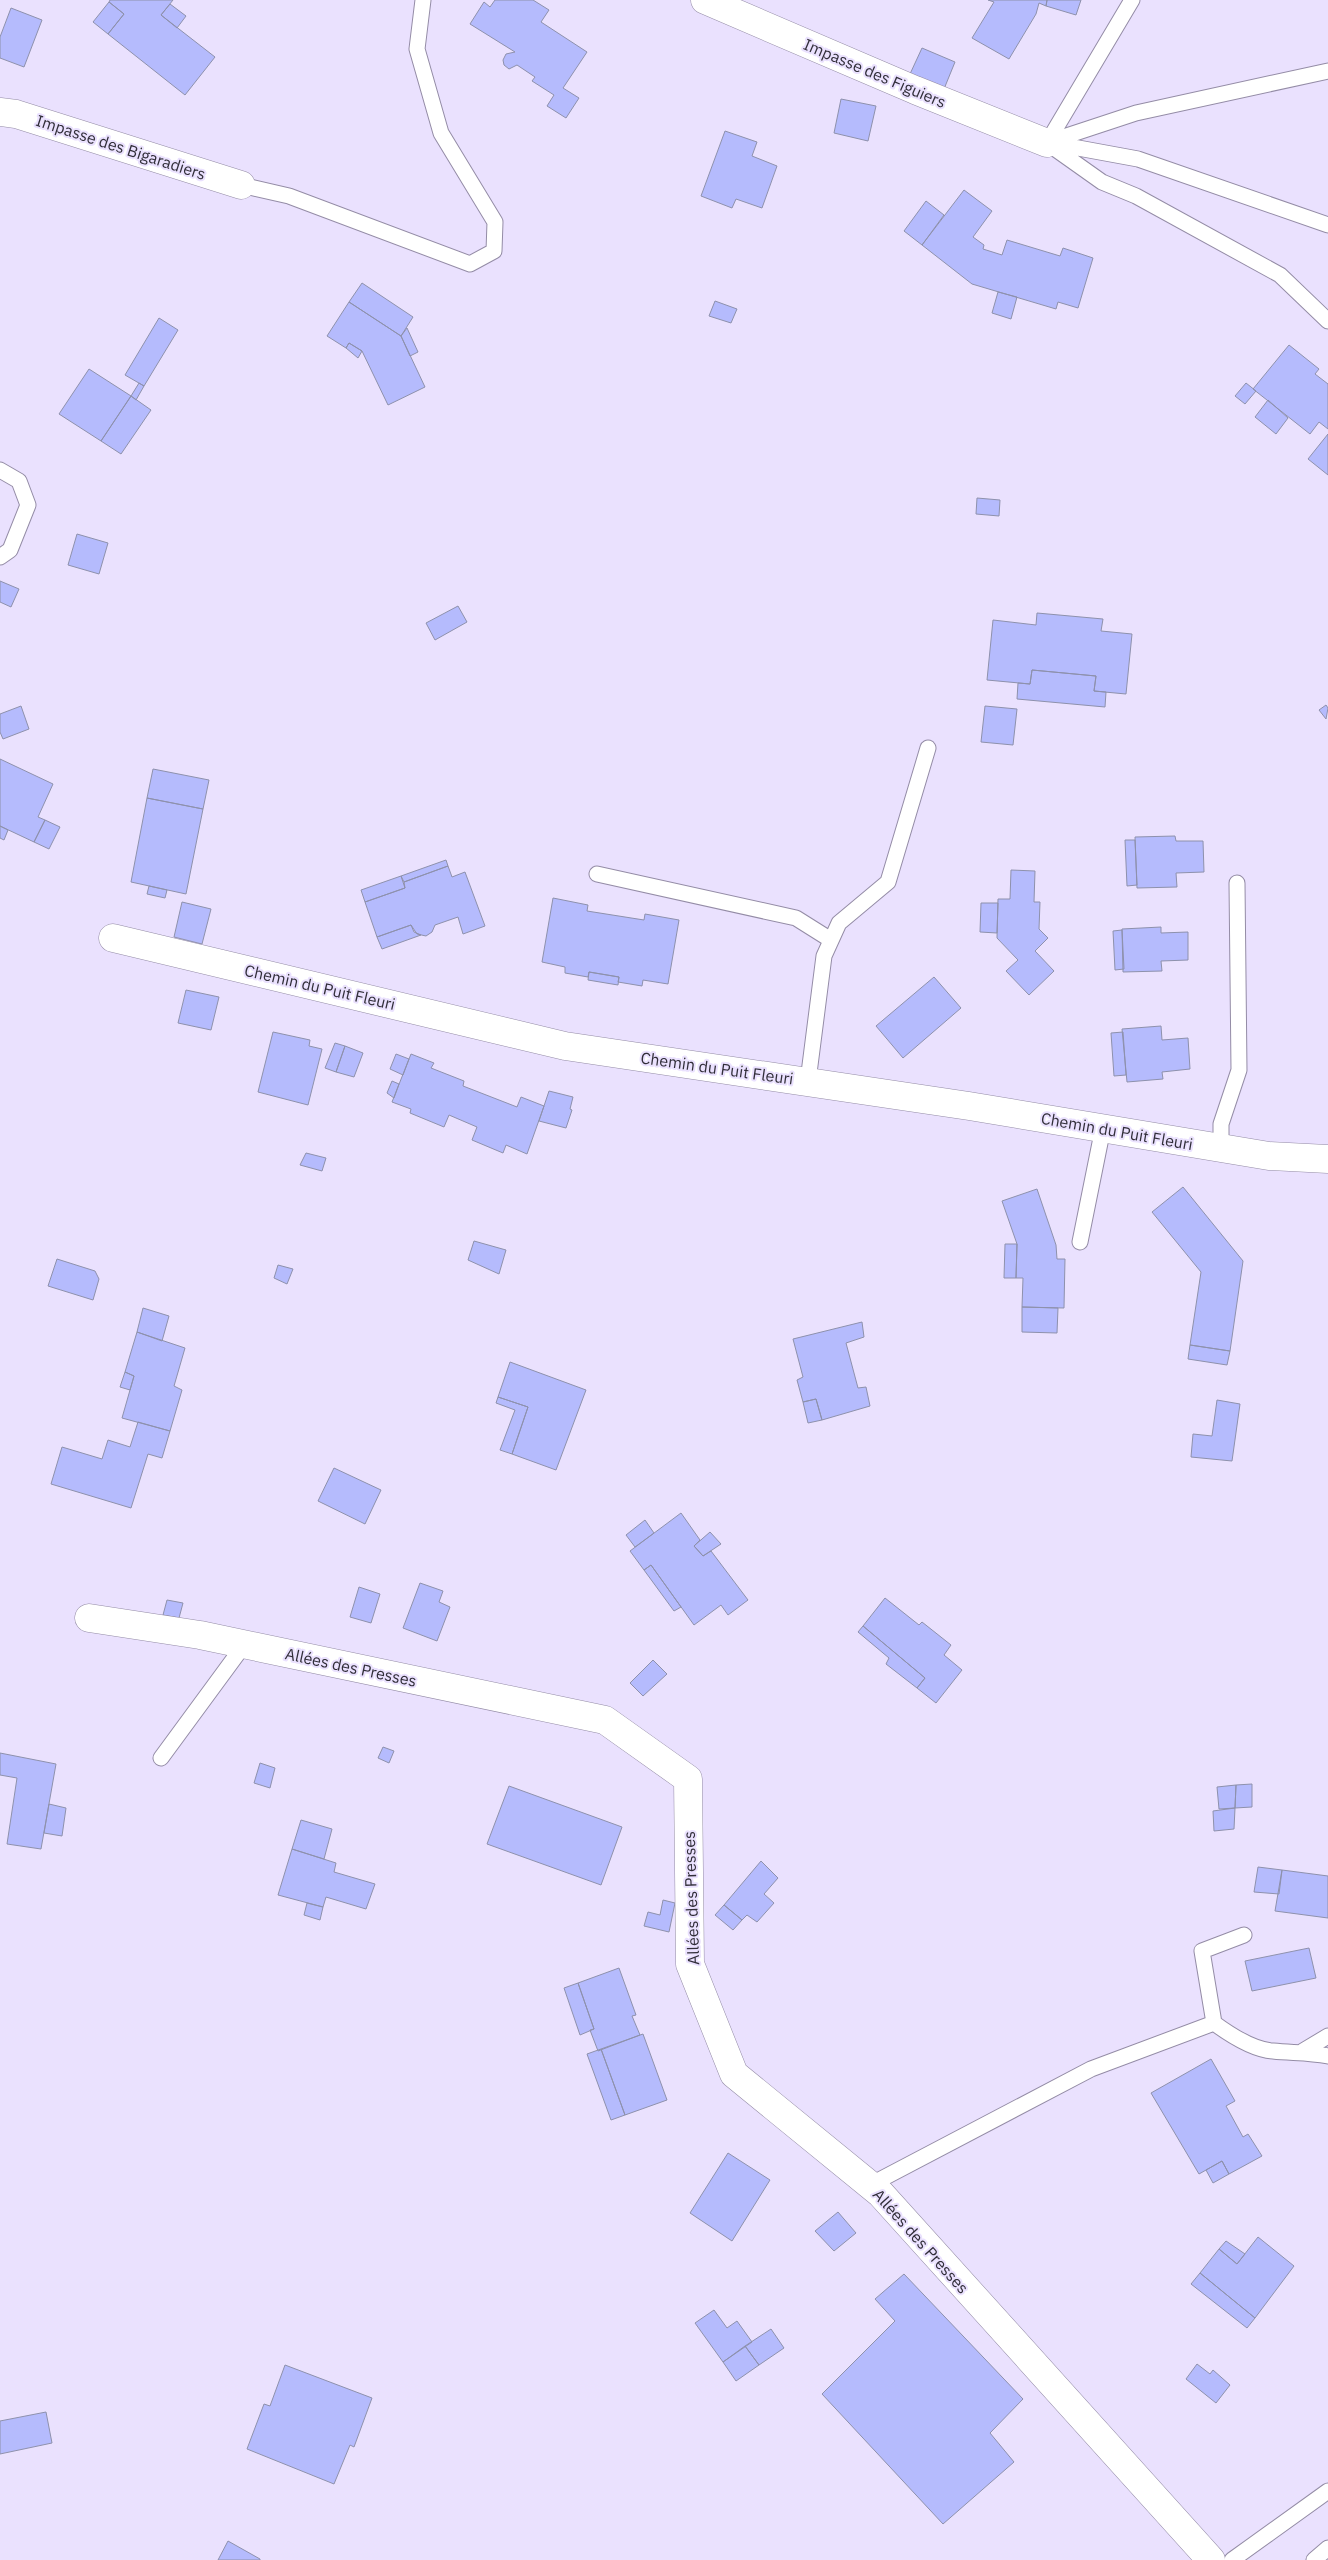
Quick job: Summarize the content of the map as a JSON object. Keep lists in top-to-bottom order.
{
  "streets": {
    "street": [
      "Impasse des Figuiers",
      "Impasse des Bigaradiers",
      "Chemin du Puit Fleuri",
      "Allées des Presses"
    ]
  }
}
